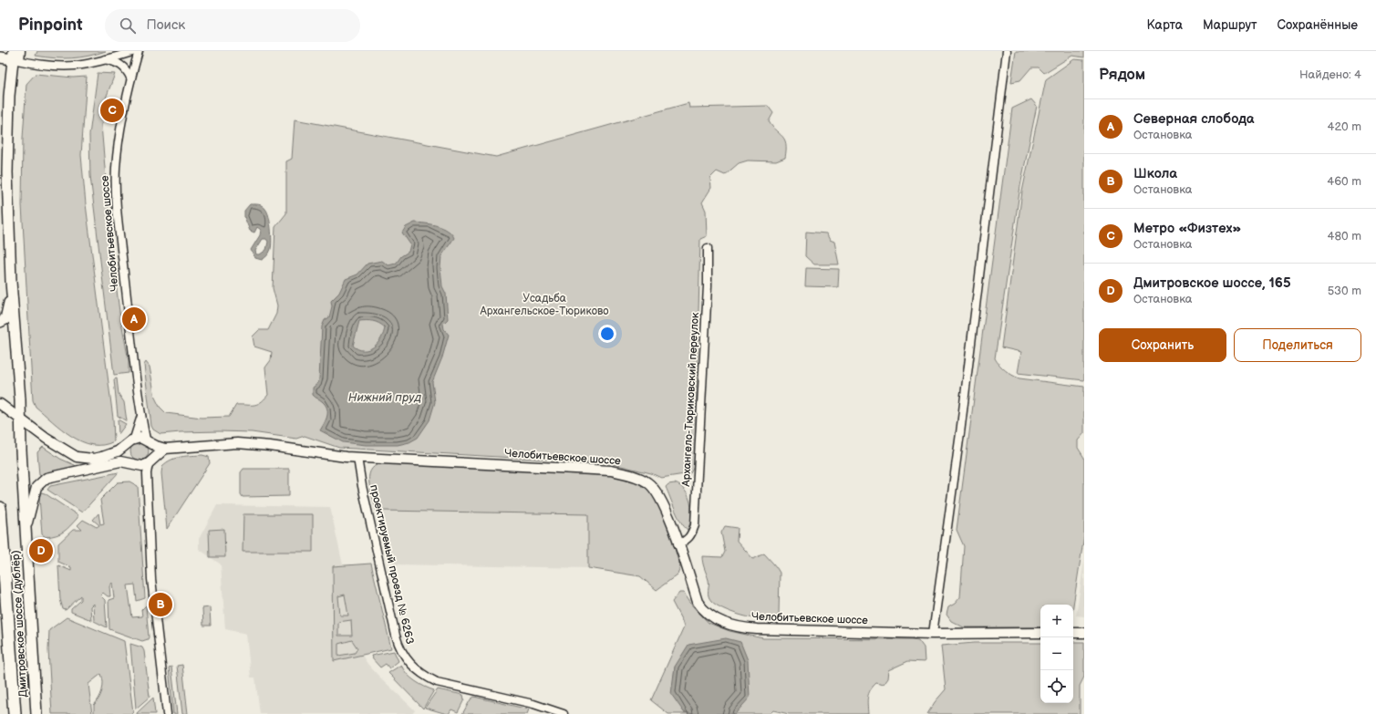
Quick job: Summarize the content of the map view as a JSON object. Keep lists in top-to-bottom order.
{
  "streets": {
    "main road": ["Дмитровское шоссе (дублёр)"],
    "street": ["Челобитьевское шоссе", "Архангело-Тюриковский переулок", "проектируемый проезд № 6263"]
  },
  "crossings": [
    ["Челобитьевское шоссе", "Архангело-Тюриковский переулок"],
    ["Челобитьевское шоссе", "проектируемый проезд № 6263"]
  ],
  "water": ["Нижний пруд"],
  "parks": ["Усадьба Архангельское-Тюриково"],
  "page": {
    "header": "Pinpoint",
    "search": "Поиск",
    "nav": ["Карта", "Маршрут", "Сохранённые"],
    "heading": ["Рядом", "Найдено: 4"],
    "pins": [
      "C",
      "A",
      "D",
      "B"
    ],
    "list": [
      {
        "mark": "A",
        "name": "Северная слобода",
        "note": "Остановка",
        "value": "420 m"
      },
      {
        "mark": "B",
        "name": "Школа",
        "note": "Остановка",
        "value": "460 m"
      },
      {
        "mark": "C",
        "name": "Метро «Физтех»",
        "note": "Остановка",
        "value": "480 m"
      },
      {
        "mark": "D",
        "name": "Дмитровское шоссе, 165",
        "note": "Остановка",
        "value": "530 m"
      }
    ],
    "buttons": ["Сохранить", "Поделиться"],
    "map_buttons": ["+", "−"]
  }
}
